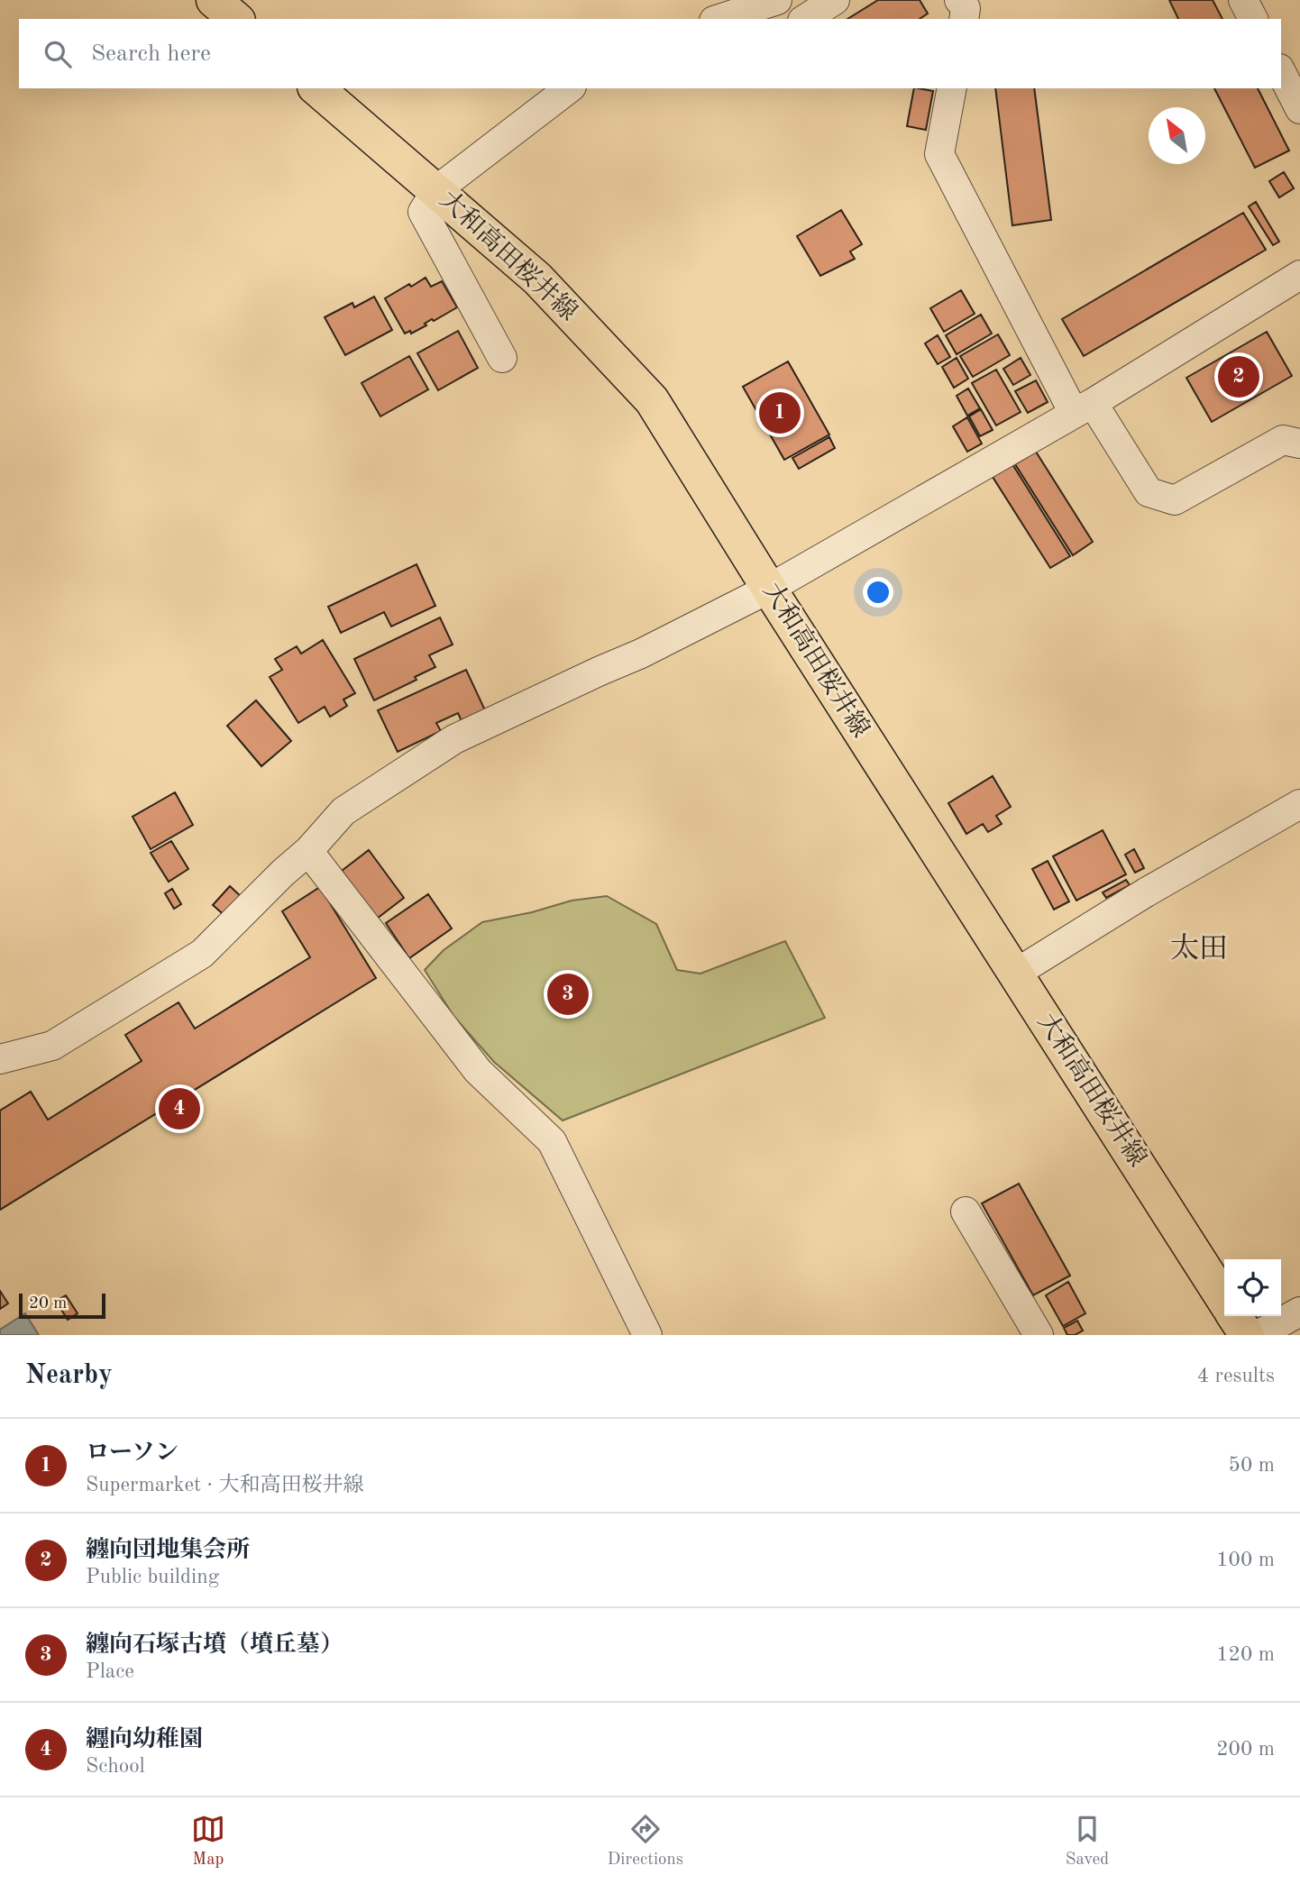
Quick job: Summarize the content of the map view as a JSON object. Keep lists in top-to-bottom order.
{
  "streets": {
    "main road": ["大和高田桜井線"]
  },
  "districts": ["太田"],
  "scale_bar": "20 m",
  "north": "top left",
  "page": {
    "search": "Search here",
    "pins": [
      "2",
      "1",
      "3",
      "4"
    ],
    "scale": "20 m",
    "heading": ["Nearby", "4 results"],
    "list": [
      {
        "mark": "1",
        "name": "ローソン",
        "note": "Supermarket · 大和高田桜井線",
        "value": "50 m"
      },
      {
        "mark": "2",
        "name": "纏向団地集会所",
        "note": "Public building",
        "value": "100 m"
      },
      {
        "mark": "3",
        "name": "纏向石塚古墳（墳丘墓）",
        "note": "Place",
        "value": "120 m"
      },
      {
        "mark": "4",
        "name": "纒向幼稚園",
        "note": "School",
        "value": "200 m"
      }
    ],
    "nav": ["Map", "Directions", "Saved"]
  }
}
